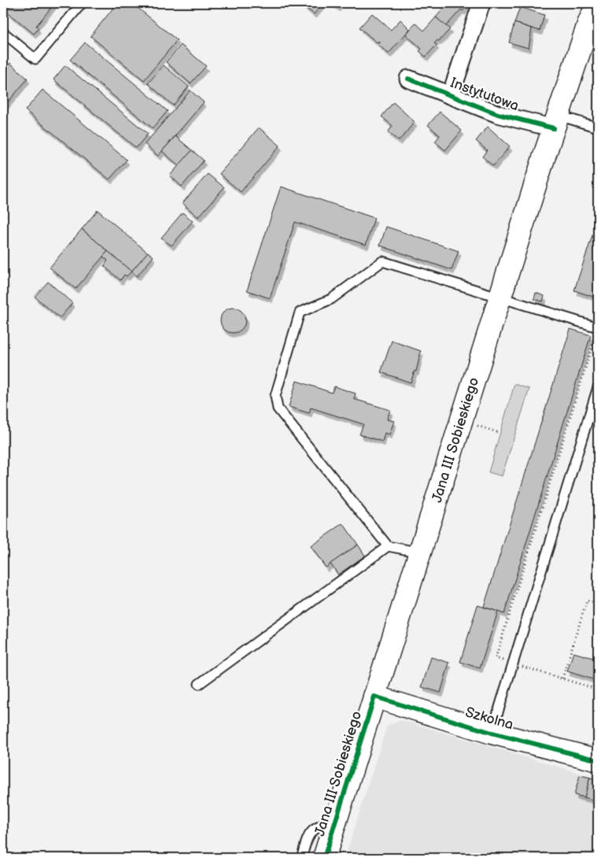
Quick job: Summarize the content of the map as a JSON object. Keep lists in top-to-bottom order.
{
  "streets": {
    "main road": ["Jana III Sobieskiego", "Szkolna"],
    "street": ["Instytutowa"]
  },
  "crossings": [
    ["Instytutowa", "Jana III Sobieskiego"],
    ["Jana III Sobieskiego", "Szkolna"]
  ]
}
